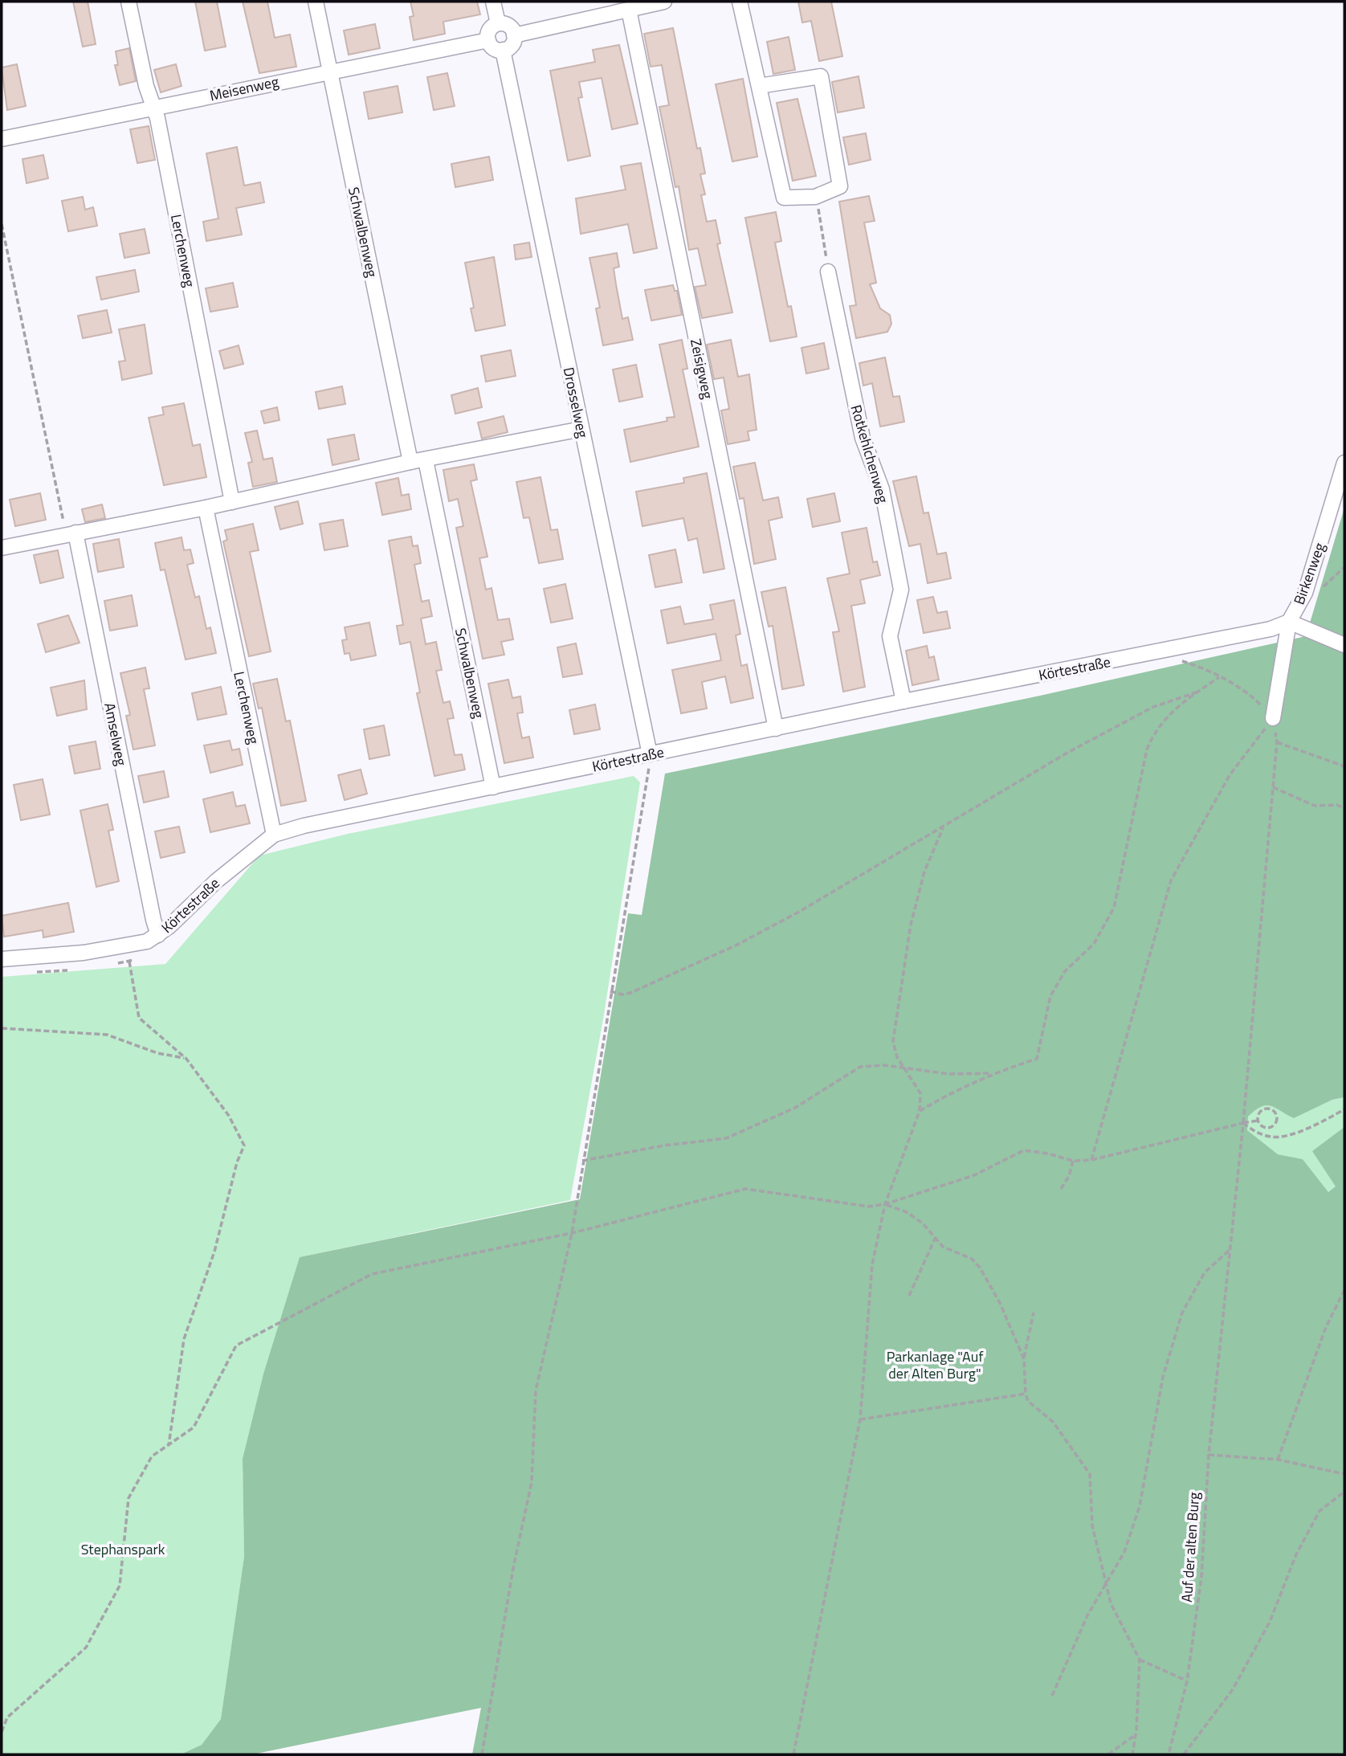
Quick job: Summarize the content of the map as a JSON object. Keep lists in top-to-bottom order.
{
  "streets": {
    "street": [
      "Meisenweg",
      "Schwalbenweg",
      "Lerchenweg",
      "Zeisigweg",
      "Drosselweg",
      "Rotkehlchenweg",
      "Birkenweg",
      "Körtestraße",
      "Amselweg"
    ],
    "path": ["Auf der alten Burg"]
  },
  "crossings": [
    ["Meisenweg", "Schwalbenweg"],
    ["Meisenweg", "Lerchenweg"],
    ["Meisenweg", "Drosselweg"],
    ["Schwalbenweg", "Körtestraße"],
    ["Lerchenweg", "Körtestraße"],
    ["Zeisigweg", "Körtestraße"],
    ["Drosselweg", "Körtestraße"],
    ["Rotkehlchenweg", "Körtestraße"],
    ["Birkenweg", "Körtestraße"],
    ["Birkenweg", "Auf der alten Burg"],
    ["Körtestraße", "Amselweg"]
  ],
  "parks": ["Parkanlage \"Auf der Alten Burg\"", "Stephanspark"]
}
